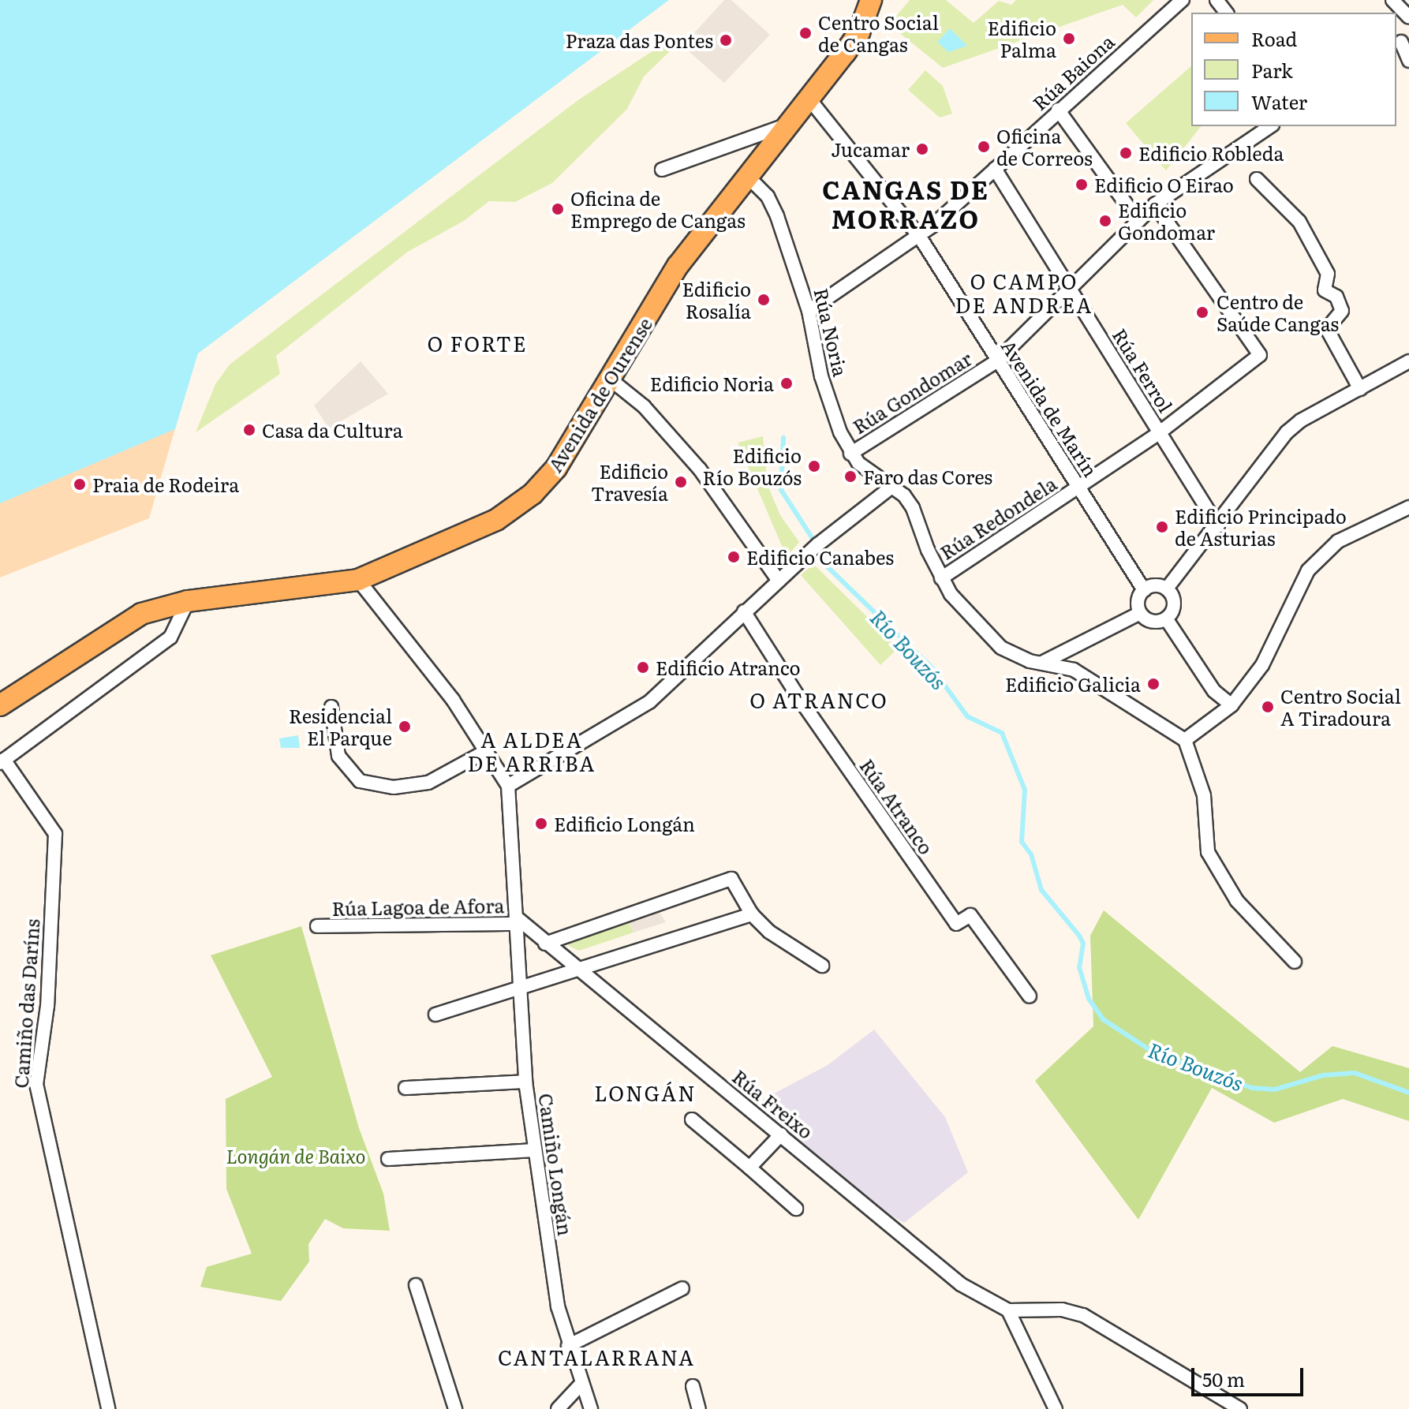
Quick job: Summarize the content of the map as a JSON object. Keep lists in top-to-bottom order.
{
  "streets": {
    "main road": ["Avenida de Ourense"],
    "street": [
      "Rúa Baiona",
      "Rúa Noria",
      "Rúa Ferrol",
      "Rúa Gondomar",
      "Avenida de Marín",
      "Rúa Redondela",
      "Rúa Atranco",
      "Rúa Lagoa de Afora",
      "Camiño das Daríns",
      "Rúa Freixo",
      "Camiño Longán"
    ]
  },
  "crossings": [
    ["Rúa Baiona", "Rúa Noria"],
    ["Rúa Baiona", "Rúa Ferrol"],
    ["Rúa Baiona", "Avenida de Marín"],
    ["Rúa Noria", "Rúa Gondomar"],
    ["Rúa Noria", "Avenida de Ourense"],
    ["Rúa Noria", "Rúa Redondela"],
    ["Rúa Ferrol", "Rúa Gondomar"],
    ["Rúa Ferrol", "Rúa Redondela"],
    ["Rúa Gondomar", "Avenida de Marín"],
    ["Rúa Gondomar", "Rúa Redondela"],
    ["Avenida de Ourense", "Avenida de Marín"],
    ["Avenida de Marín", "Rúa Redondela"],
    ["Rúa Lagoa de Afora", "Rúa Freixo"],
    ["Rúa Lagoa de Afora", "Camiño Longán"],
    ["Rúa Freixo", "Camiño Longán"]
  ],
  "districts": [
    "CANGAS DE MORRAZO",
    "O CAMPO DE ANDREA",
    "O FORTE",
    "O ATRANCO",
    "A ALDEA DE ARRIBA",
    "LONGÁN",
    "CANTALARRANA"
  ],
  "water": ["Río Bouzós"],
  "parks": ["Longán de Baixo"],
  "places": [
    "Centro Social de Cangas",
    "Edificio Palma",
    "Praza das Pontes",
    "Oficina de Correos",
    "Jucamar",
    "Edificio Robleda",
    "Edificio O Eirao",
    "Oficina de Emprego de Cangas",
    "Edificio Gondomar",
    "Edificio Rosalía",
    "Centro de Saúde Cangas",
    "Edificio Noria",
    "Casa da Cultura",
    "Edificio Río Bouzós",
    "Faro das Cores",
    "Edificio Travesía",
    "Praia de Rodeira",
    "Edificio Principado de Asturias",
    "Edificio Canabes",
    "Edificio Atranco",
    "Edificio Galicia",
    "Centro Social A Tiradoura",
    "Residencial El Parque",
    "Edificio Longán"
  ],
  "legend": ["Road", "Park", "Water"],
  "scale_bar": "50 m"
}
